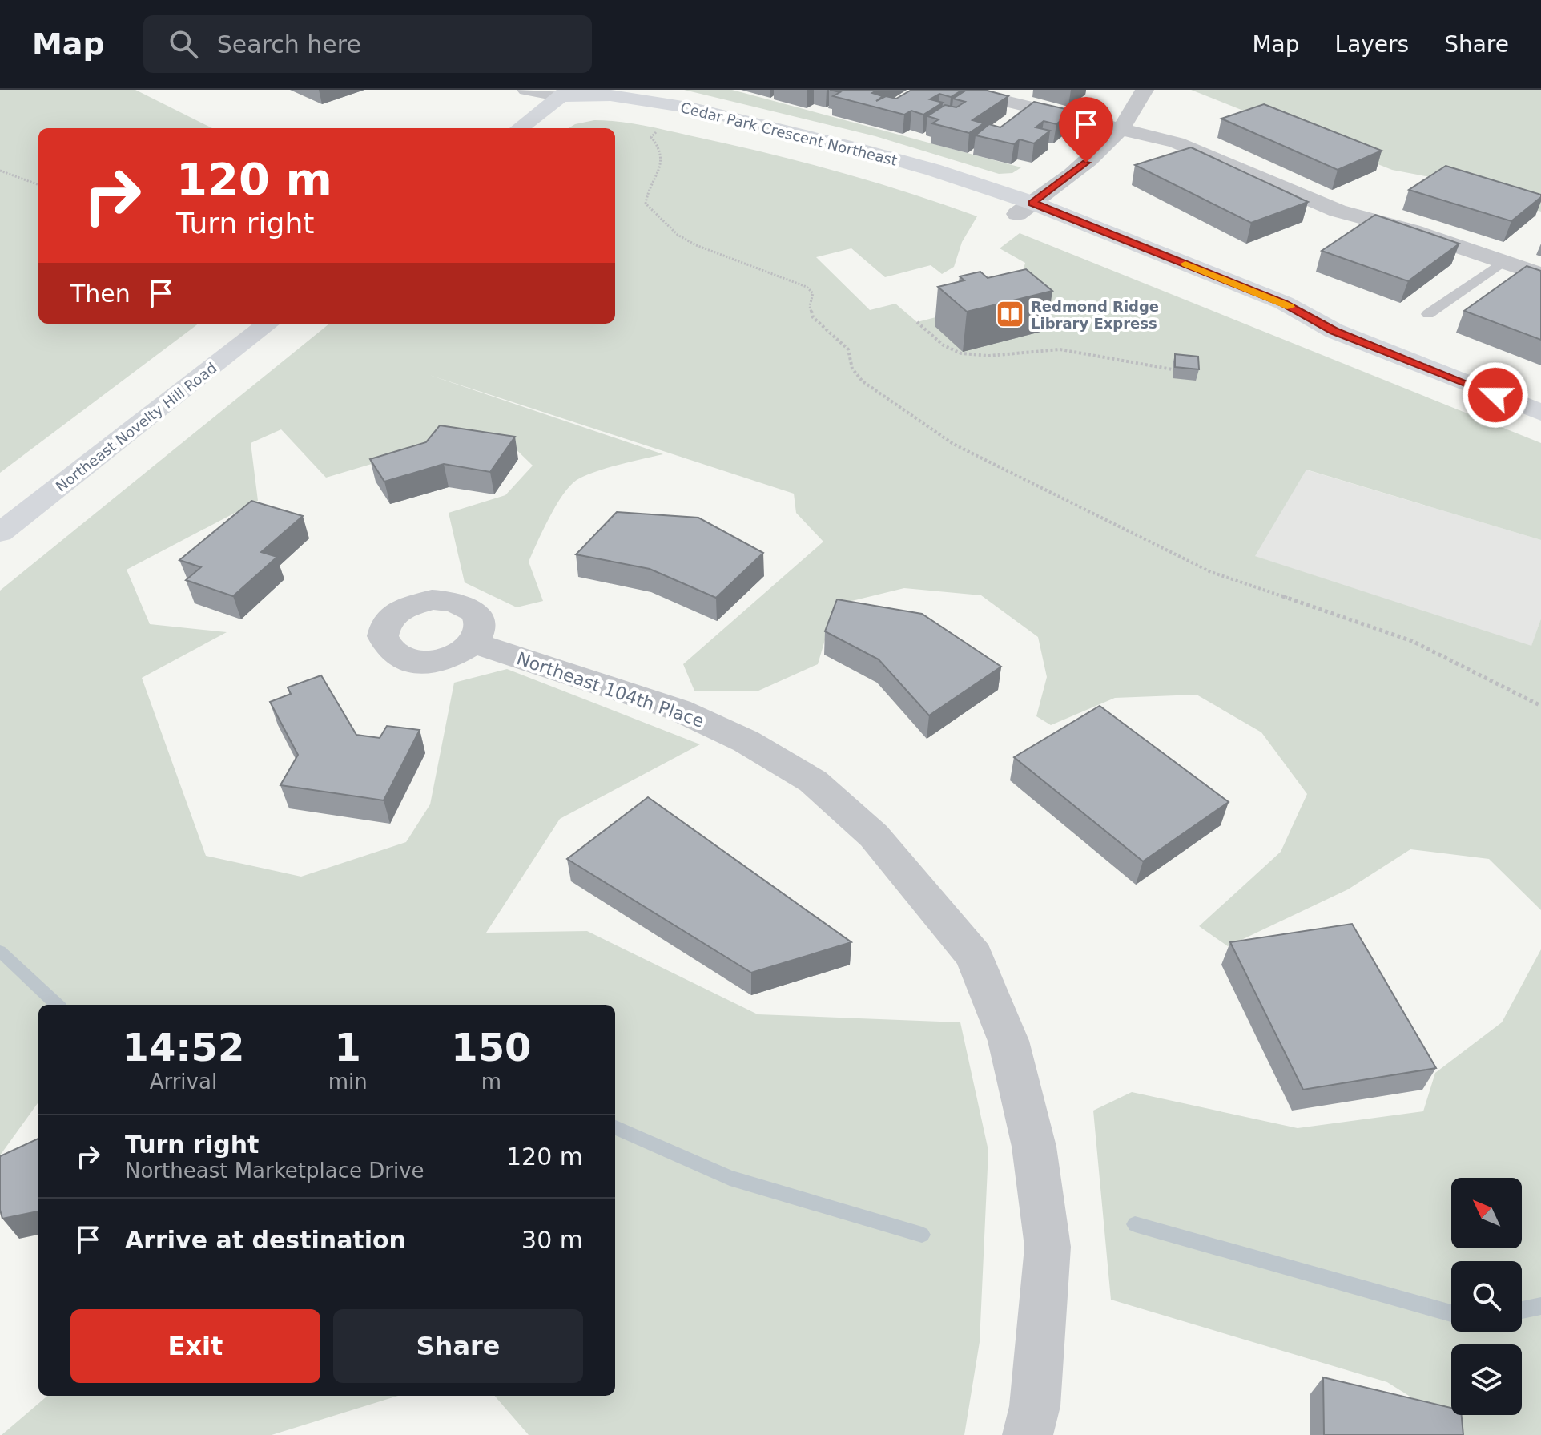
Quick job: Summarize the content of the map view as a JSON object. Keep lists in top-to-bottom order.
{
  "streets": {
    "street": ["Cedar Park Crescent Northeast", "Northeast Novelty Hill Road", "Northeast 104th Place"]
  },
  "places": {
    "library": ["Redmond Ridge Library Express"]
  },
  "north": "top left",
  "page": {
    "header": "Map",
    "search": "Search here",
    "nav": ["Map", "Layers", "Share"],
    "turn": ["120 m", "Turn right"],
    "then": "Then",
    "eta": [
      "14:52",
      "Arrival",
      "1",
      "min",
      "150",
      "m"
    ],
    "list": [
      {
        "name": "Turn right",
        "note": "Northeast Marketplace Drive",
        "value": "120 m"
      },
      {
        "name": "Arrive at destination",
        "value": "30 m"
      }
    ],
    "buttons": ["Exit", "Share"]
  }
}
